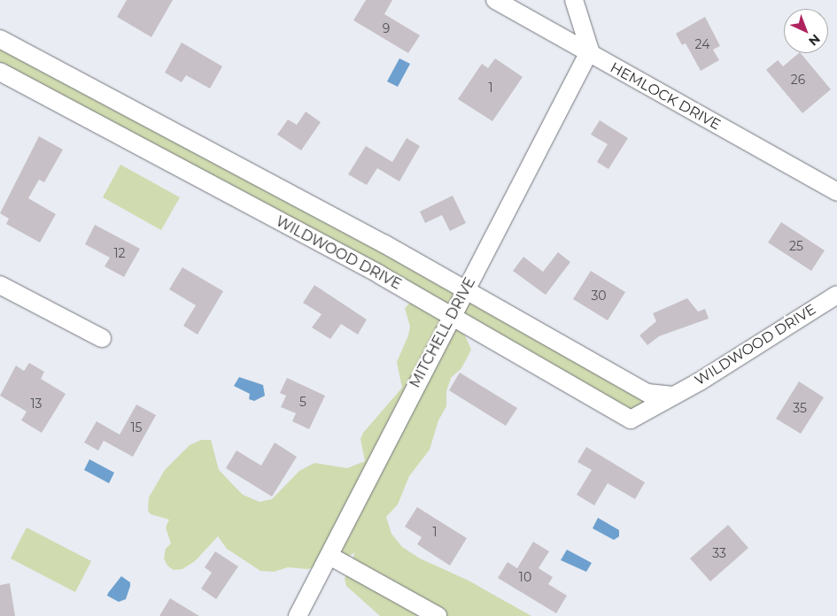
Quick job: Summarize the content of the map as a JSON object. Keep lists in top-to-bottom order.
{
  "streets": {
    "street": ["HEMLOCK DRIVE", "WILDWOOD DRIVE", "MITCHELL DRIVE"]
  },
  "crossings": [
    ["HEMLOCK DRIVE", "MITCHELL DRIVE"],
    ["WILDWOOD DRIVE", "MITCHELL DRIVE"]
  ],
  "house_numbers": [
    "9",
    "24",
    "26",
    "1",
    "25",
    "12",
    "30",
    "5",
    "13",
    "35",
    "15",
    "1",
    "33",
    "10"
  ],
  "north": "bottom right"
}
